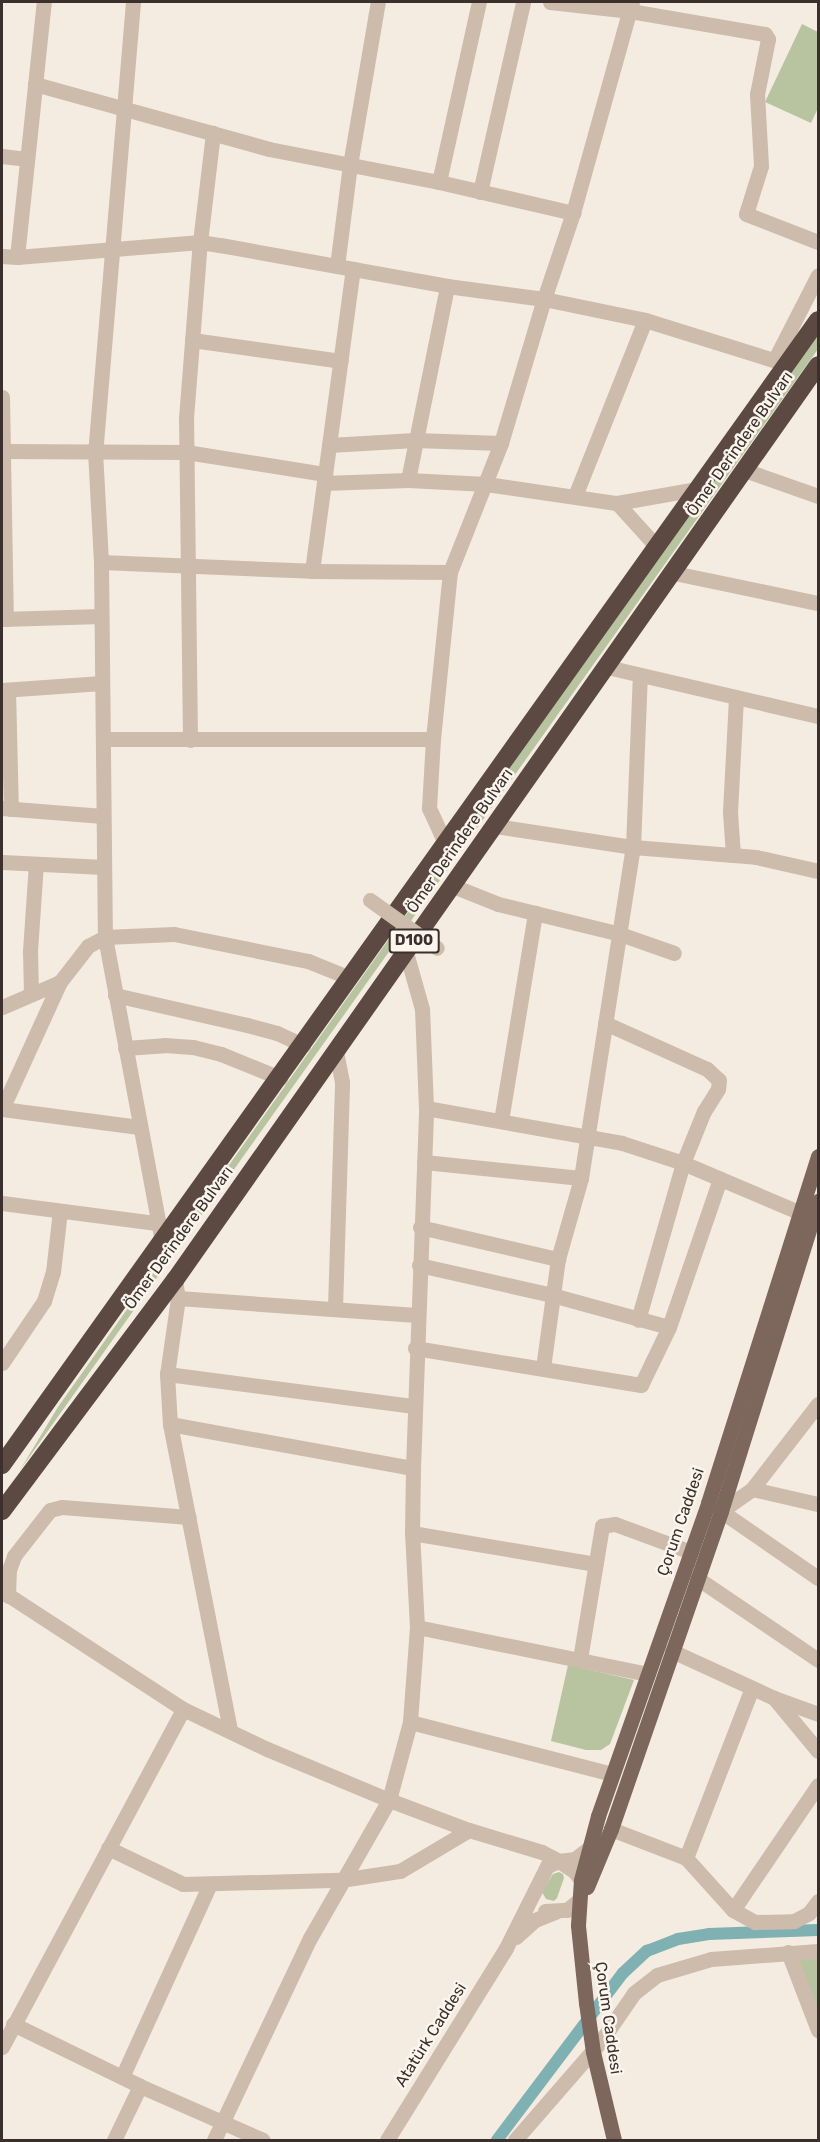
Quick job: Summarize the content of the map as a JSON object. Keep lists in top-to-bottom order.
{
  "streets": {
    "highway": ["Ömer Derindere Bulvarı", "D100"],
    "main road": ["Çorum Caddesi"],
    "street": ["Atatürk Caddesi"]
  }
}
